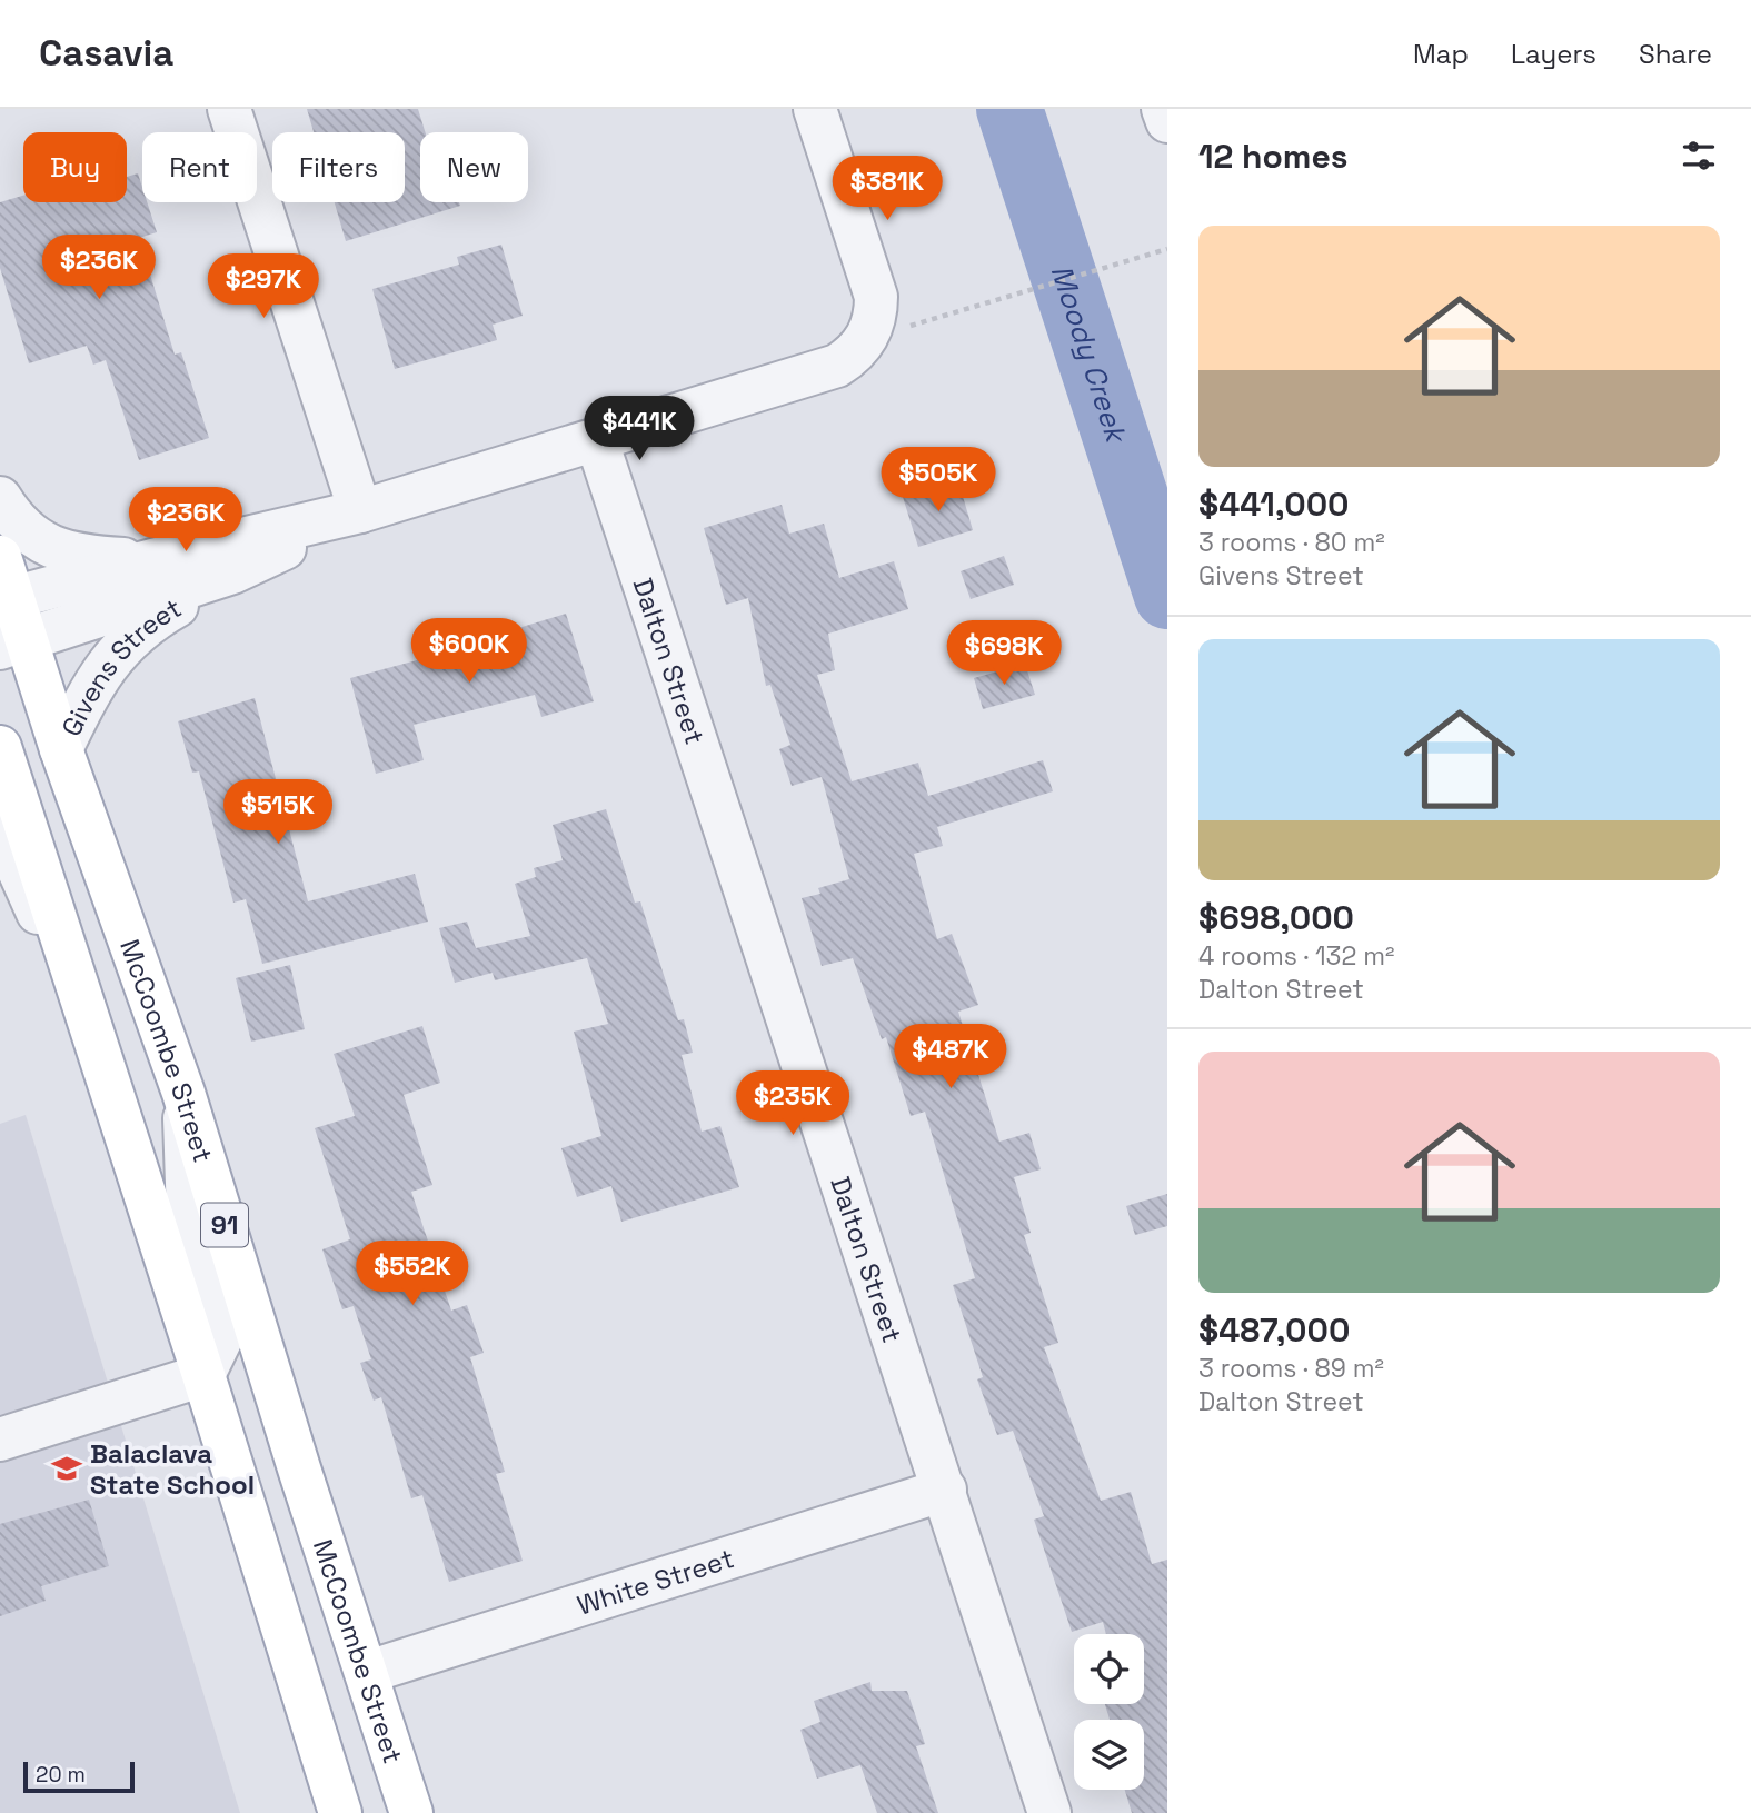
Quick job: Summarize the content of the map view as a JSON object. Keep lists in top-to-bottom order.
{
  "streets": {
    "main road": ["McCoombe Street", "91"],
    "street": ["Dalton Street", "Givens Street", "White Street"]
  },
  "crossings": [
    ["Dalton Street", "Givens Street"],
    ["Dalton Street", "White Street"],
    ["Givens Street", "McCoombe Street"],
    ["McCoombe Street", "White Street"]
  ],
  "water": ["Moody Creek"],
  "places": {
    "school or university": ["Balaclava State School"]
  },
  "scale_bar": "20 m",
  "page": {
    "header": "Casavia",
    "nav": ["Map", "Layers", "Share"],
    "heading": "12 homes",
    "chip": [
      "Buy",
      "Rent",
      "Filters",
      "New"
    ],
    "price": [
      "$381K",
      "$236K",
      "$297K",
      "$441K",
      "$505K",
      "$236K",
      "$600K",
      "$698K",
      "$515K",
      "$487K",
      "$235K",
      "$552K"
    ],
    "list": [
      {
        "name": "$441,000",
        "note": "3 rooms · 80 m² · Givens Street"
      },
      {
        "name": "$698,000",
        "note": "4 rooms · 132 m² · Dalton Street"
      },
      {
        "name": "$487,000",
        "note": "3 rooms · 89 m² · Dalton Street"
      }
    ],
    "scale": "20 m"
  }
}
